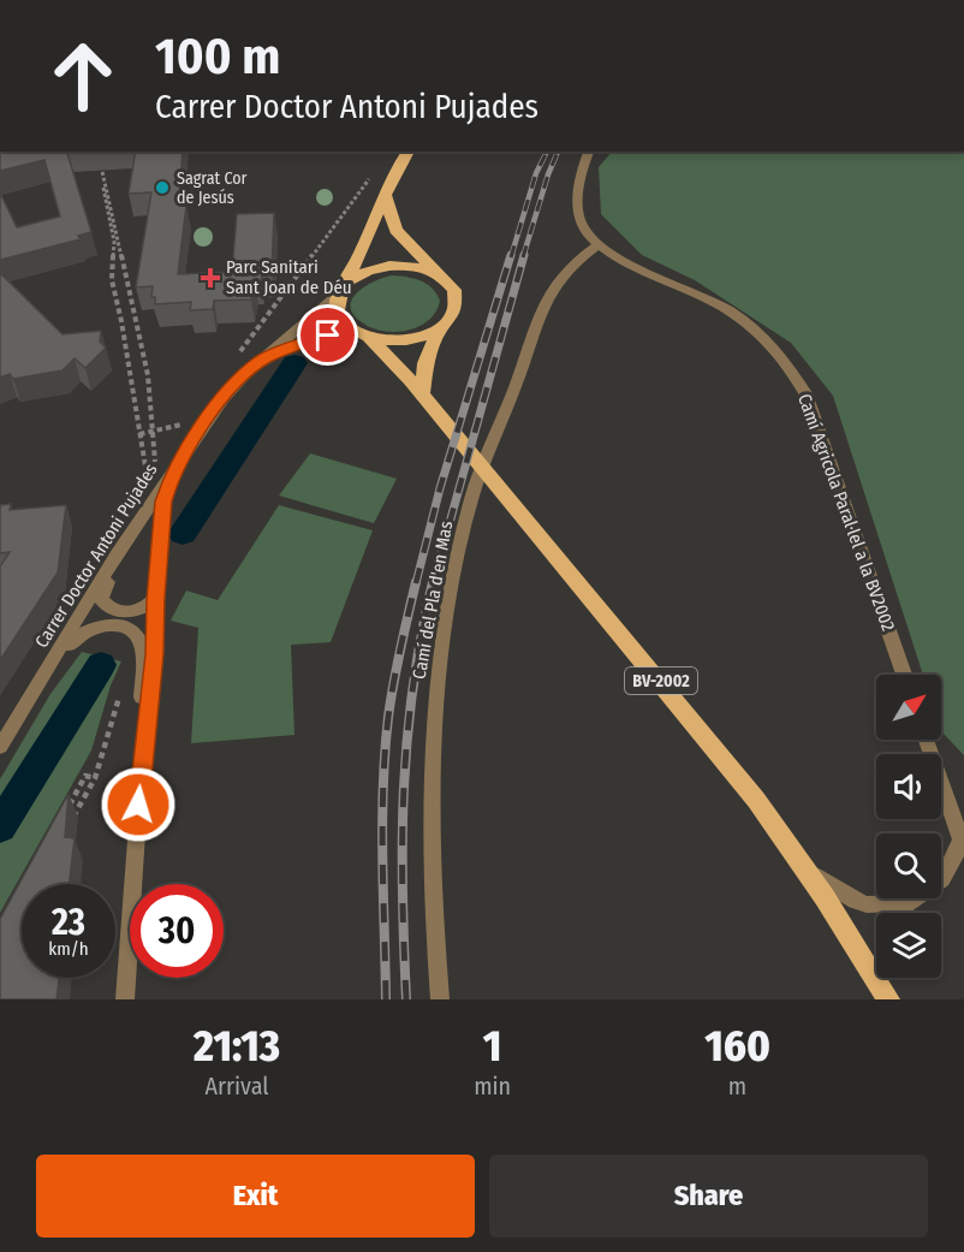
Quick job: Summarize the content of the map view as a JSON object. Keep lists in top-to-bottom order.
{
  "streets": {
    "main road": ["BV-2002"],
    "street": ["Camí Agricola Paral·lel a la BV2002", "Carrer Doctor Antoni Pujades", "Camí del Pla d'en Mas"]
  },
  "crossings": [
    ["Camí Agricola Paral·lel a la BV2002", "Camí del Pla d'en Mas"],
    ["Carrer Doctor Antoni Pujades", "BV-2002"]
  ],
  "places": {
    "other": ["Sagrat Cor de Jesús"],
    "health": ["Parc Sanitari Sant Joan de Déu"]
  },
  "north": "top right",
  "page": {
    "turn": ["100 m", "Carrer Doctor Antoni Pujades"],
    "speed": "23 km/h",
    "limit": "30",
    "eta": [
      "21:13",
      "Arrival",
      "1",
      "min",
      "160",
      "m"
    ],
    "buttons": ["Exit", "Share"]
  }
}
